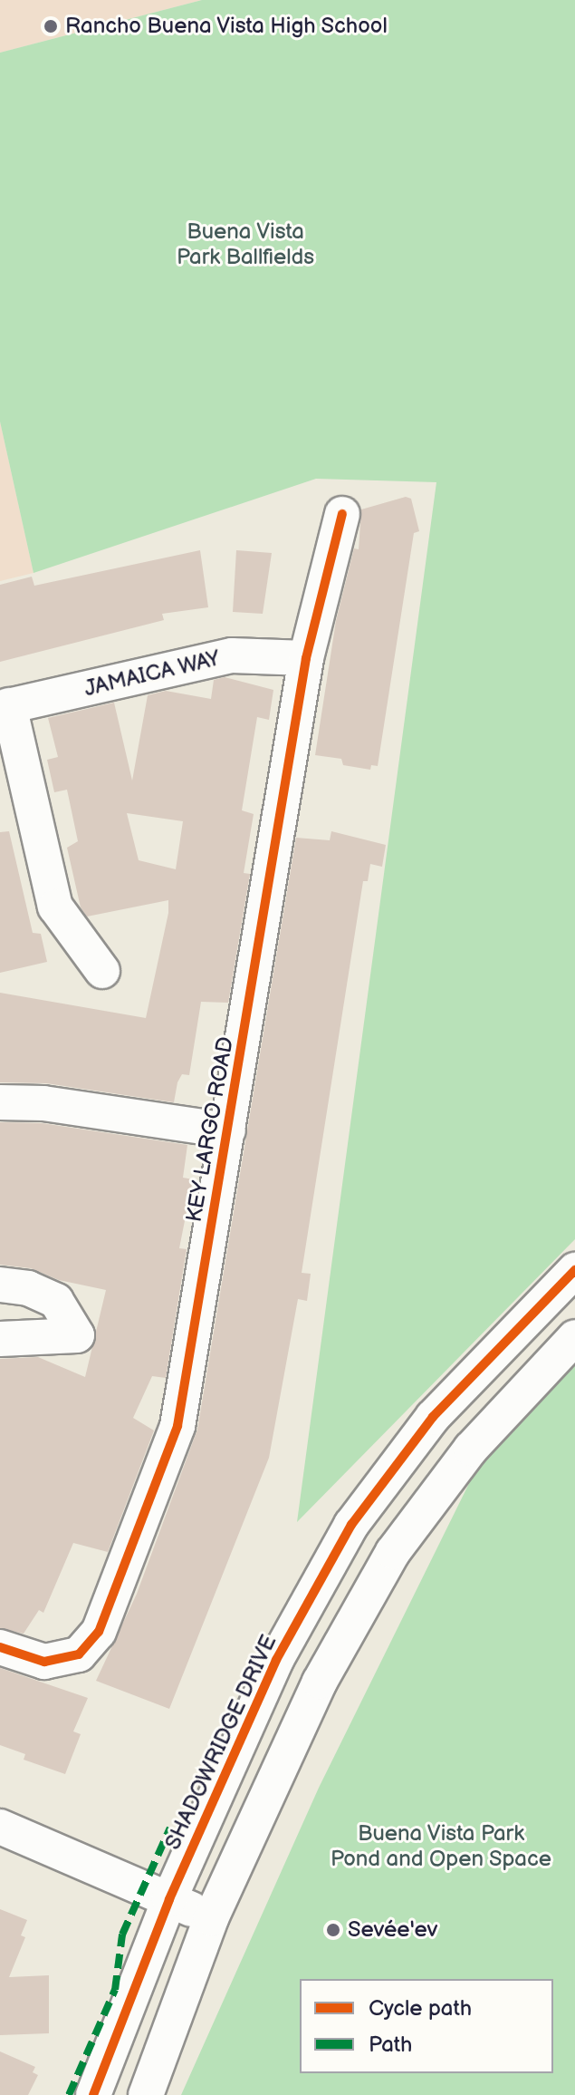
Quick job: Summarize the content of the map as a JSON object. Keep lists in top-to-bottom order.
{
  "streets": {
    "street": ["JAMAICA WAY", "KEY LARGO ROAD", "SHADOWRIDGE DRIVE"]
  },
  "crossings": [
    ["JAMAICA WAY", "KEY LARGO ROAD"]
  ],
  "parks": ["Buena Vista Park Ballfields", "Buena Vista Park Pond and Open Space"],
  "places": ["Rancho Buena Vista High School", "Sevée'ev"],
  "legend": ["Cycle path", "Path"]
}
